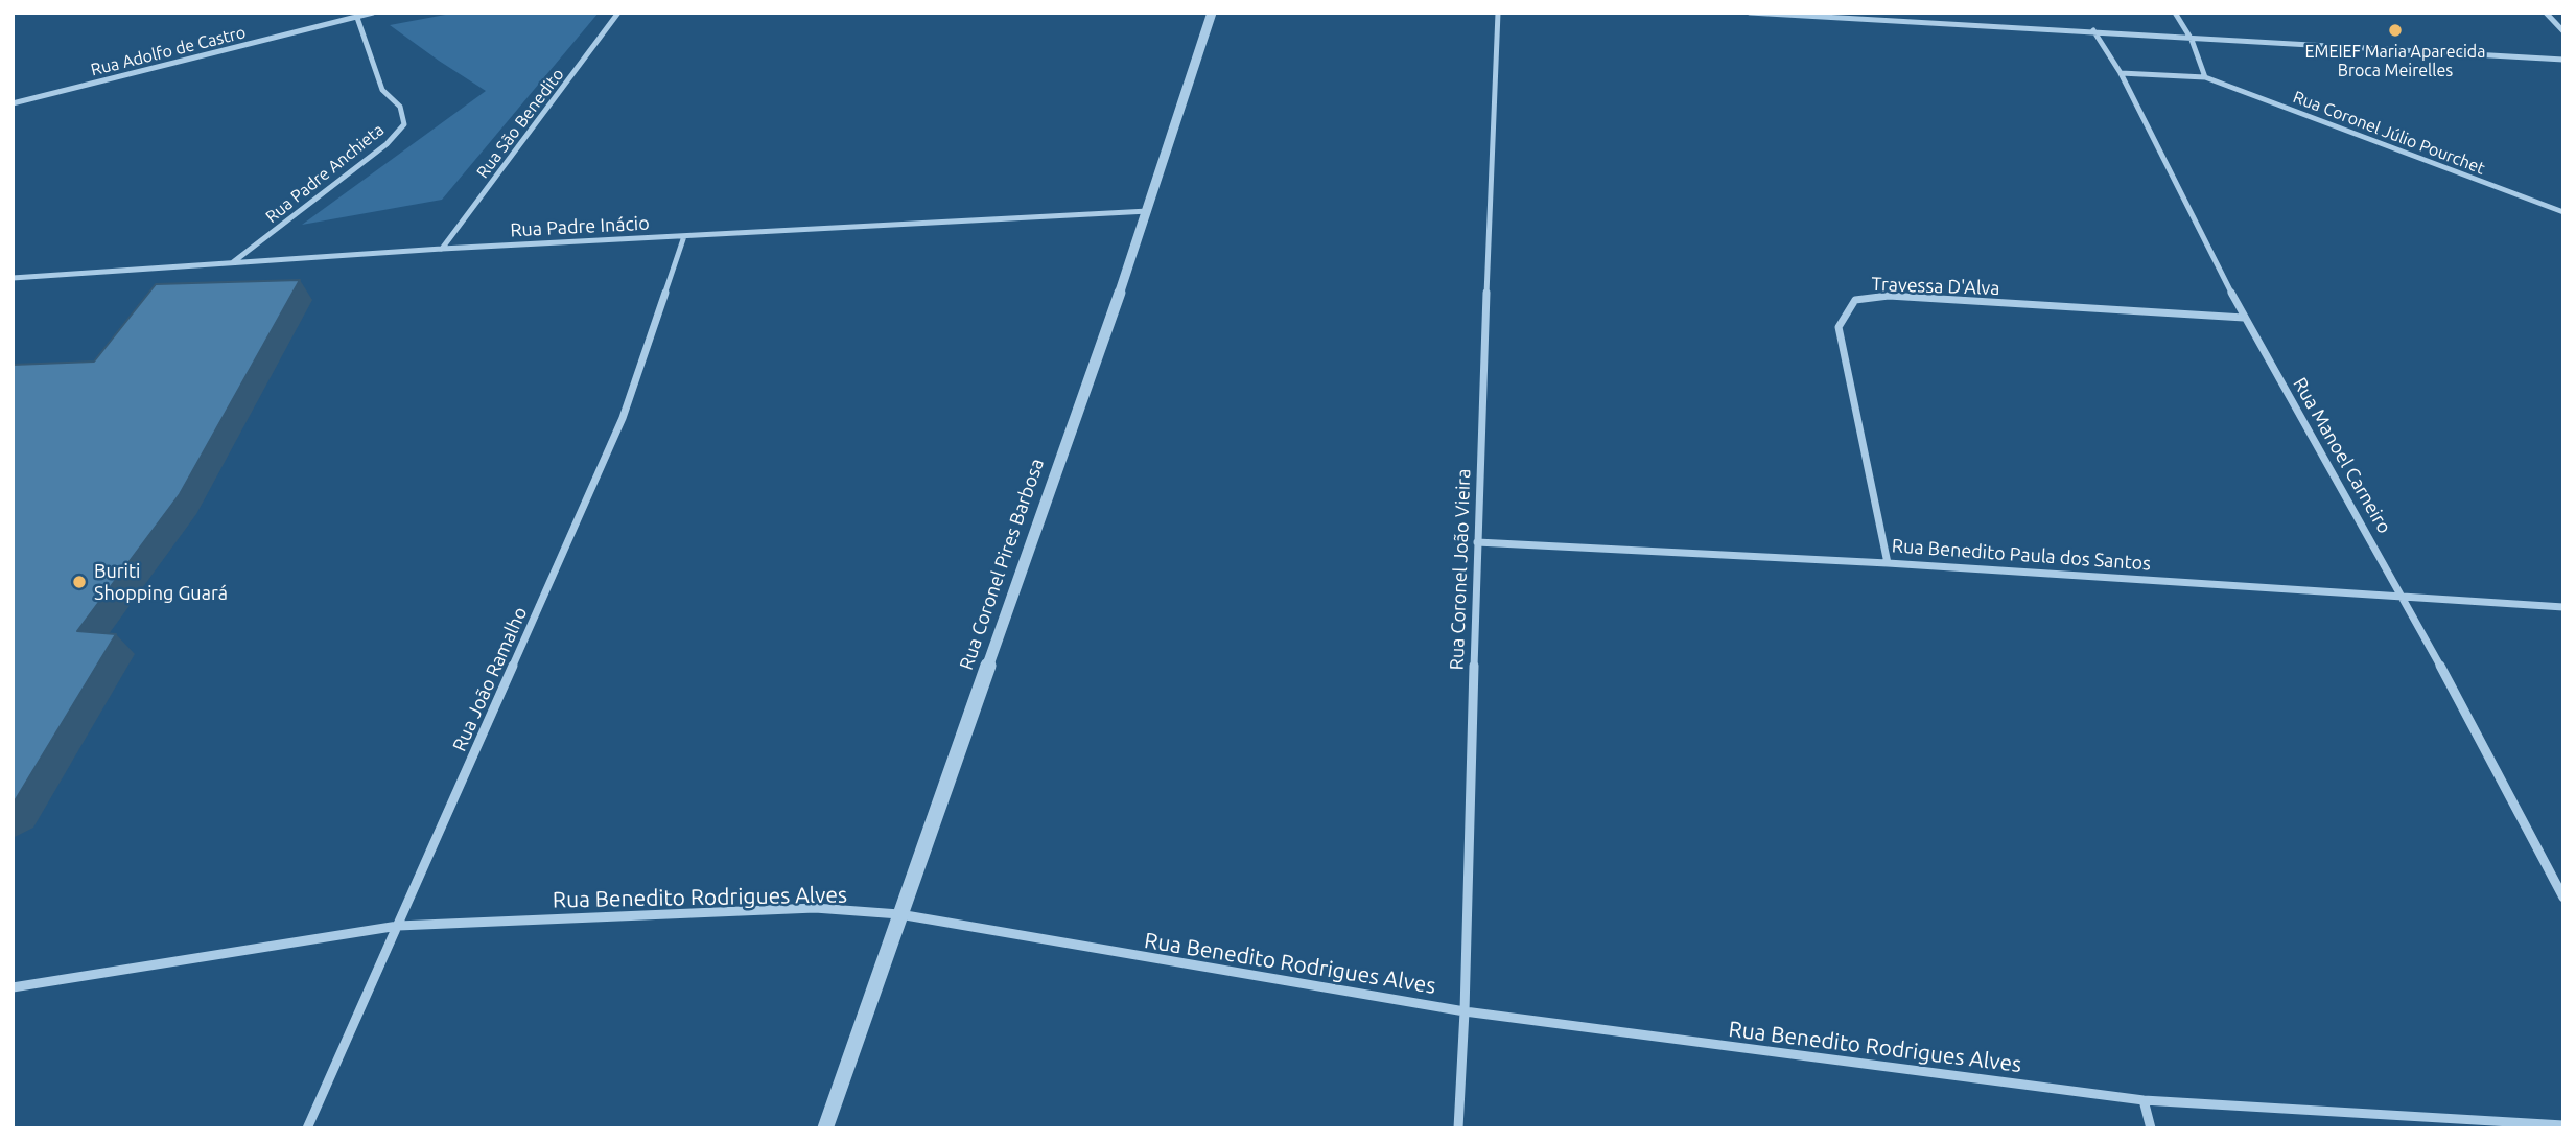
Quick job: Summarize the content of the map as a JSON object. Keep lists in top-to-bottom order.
{
  "streets": {
    "street": [
      "Rua Adolfo de Castro",
      "Rua São Benedito",
      "Rua Coronel Júlio Pourchet",
      "Rua Padre Anchieta",
      "Rua Padre Inácio",
      "Travessa D'Alva",
      "Rua Manoel Carneiro",
      "Rua Benedito Paula dos Santos",
      "Rua Coronel Pires Barbosa",
      "Rua Coronel João Vieira",
      "Rua João Ramalho",
      "Rua Benedito Rodrigues Alves"
    ]
  },
  "crossings": [
    ["Rua Adolfo de Castro", "Rua Padre Anchieta"],
    ["Rua São Benedito", "Rua Padre Inácio"],
    ["Rua Coronel Júlio Pourchet", "Rua Manoel Carneiro"],
    ["Rua Padre Anchieta", "Rua Padre Inácio"],
    ["Rua Padre Inácio", "Rua Coronel Pires Barbosa"],
    ["Rua Padre Inácio", "Rua João Ramalho"],
    ["Travessa D'Alva", "Rua Manoel Carneiro"],
    ["Travessa D'Alva", "Rua Benedito Paula dos Santos"],
    ["Rua Manoel Carneiro", "Rua Benedito Paula dos Santos"],
    ["Rua Benedito Paula dos Santos", "Rua Coronel João Vieira"],
    ["Rua Coronel Pires Barbosa", "Rua Benedito Rodrigues Alves"],
    ["Rua Coronel João Vieira", "Rua Benedito Rodrigues Alves"],
    ["Rua João Ramalho", "Rua Benedito Rodrigues Alves"]
  ],
  "places": ["EMEIEF Maria Aparecida Broca Meirelles", "Buriti Shopping Guará"]
}
